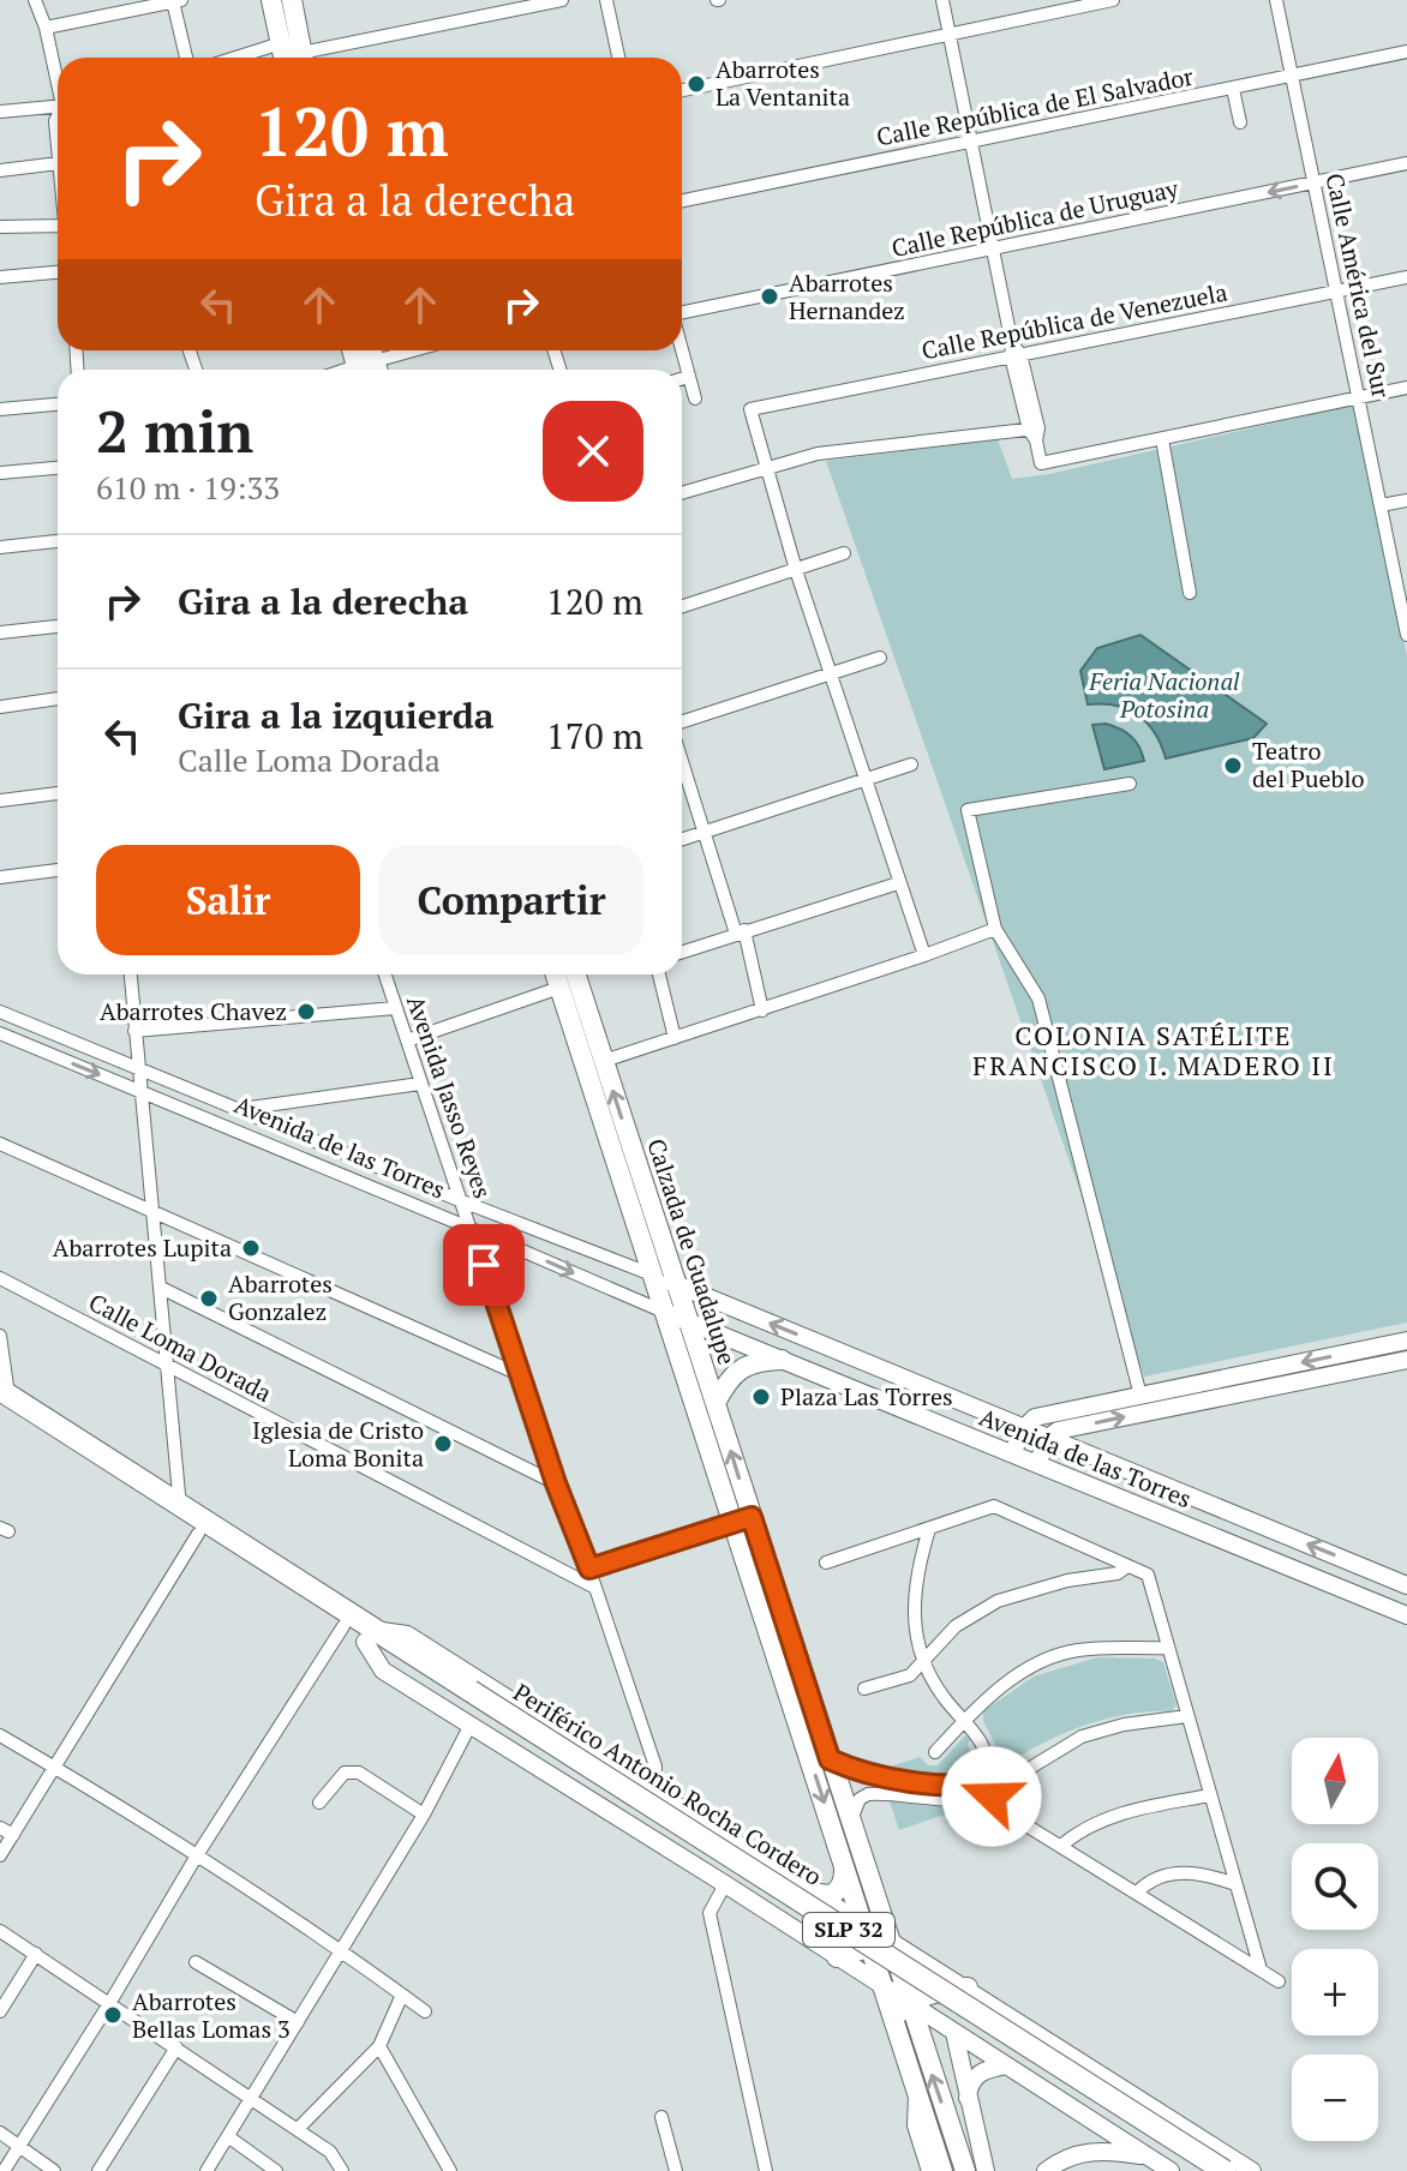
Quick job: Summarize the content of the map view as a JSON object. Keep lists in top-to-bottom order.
{
  "streets": {
    "highway": ["Periférico Antonio Rocha Cordero", "SLP 32"],
    "main road": ["Avenida de las Torres", "Calzada de Guadalupe"],
    "street": [
      "Calle República de El Salvador",
      "Calle República de Uruguay",
      "Calle América del Sur",
      "Calle República de Venezuela",
      "Avenida Jasso Reyes",
      "Calle Loma Dorada"
    ]
  },
  "crossings": [
    ["Calle República de El Salvador", "Calle América del Sur"],
    ["Calle República de Uruguay", "Calle América del Sur"],
    ["Calle América del Sur", "Calle República de Venezuela"],
    ["Avenida Jasso Reyes", "Avenida de las Torres"],
    ["Avenida Jasso Reyes", "Calle Loma Dorada"],
    ["Avenida de las Torres", "Calzada de Guadalupe"],
    ["Periférico Antonio Rocha Cordero", "SLP 32"]
  ],
  "one_way": ["Calle República de Uruguay"],
  "districts": ["COLONIA SATÉLITE FRANCISCO I. MADERO II"],
  "parks": ["Feria Nacional Potosina"],
  "places": [
    "Abarrotes La Ventanita",
    "Abarrotes Hernandez",
    "Teatro del Pueblo",
    "Abarrotes Chavez",
    "Abarrotes Lupita",
    "Abarrotes Gonzalez",
    "Plaza Las Torres",
    "Iglesia de Cristo Loma Bonita",
    "Abarrotes Bellas Lomas 3"
  ],
  "north": "top",
  "page": {
    "turn": ["120 m", "Gira a la derecha"],
    "heading": ["2 min", "610 m · 19:33"],
    "list": [
      {
        "name": "Gira a la derecha",
        "value": "120 m"
      },
      {
        "name": "Gira a la izquierda",
        "note": "Calle Loma Dorada",
        "value": "170 m"
      }
    ],
    "buttons": ["Salir", "Compartir"],
    "map_buttons": ["+", "−"]
  }
}
